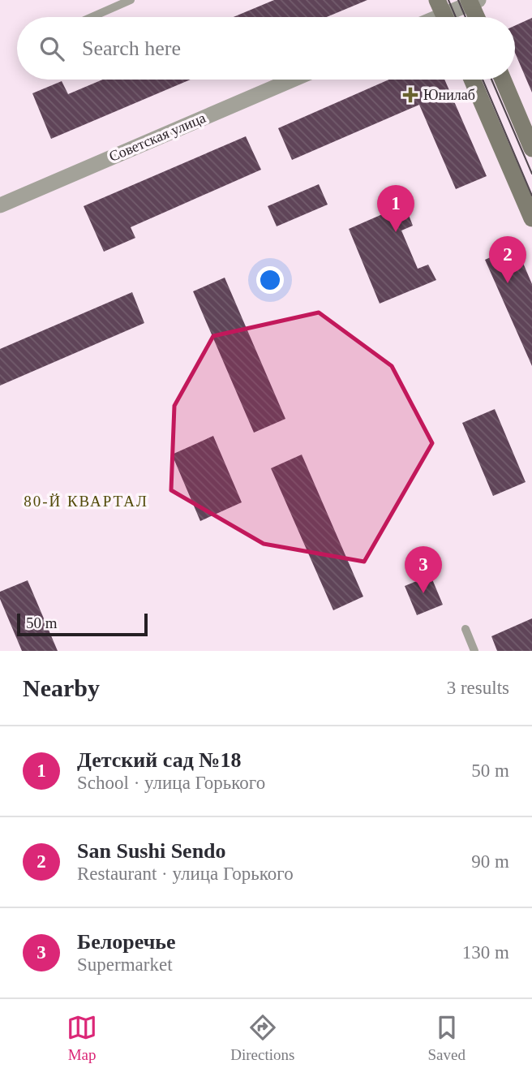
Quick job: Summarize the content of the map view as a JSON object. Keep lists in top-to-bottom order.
{
  "streets": {
    "street": ["Советская улица"]
  },
  "districts": ["80-Й КВАРТАЛ"],
  "places": {
    "health": ["Юнилаб"]
  },
  "scale_bar": "50 m",
  "page": {
    "search": "Search here",
    "pins": ["1", "2", "3"],
    "scale": "50 m",
    "heading": ["Nearby", "3 results"],
    "list": [
      {
        "mark": "1",
        "name": "Детский сад №18",
        "note": "School · улица Горького",
        "value": "50 m"
      },
      {
        "mark": "2",
        "name": "San Sushi Sendo",
        "note": "Restaurant · улица Горького",
        "value": "90 m"
      },
      {
        "mark": "3",
        "name": "Белоречье",
        "note": "Supermarket",
        "value": "130 m"
      }
    ],
    "nav": ["Map", "Directions", "Saved"]
  }
}
